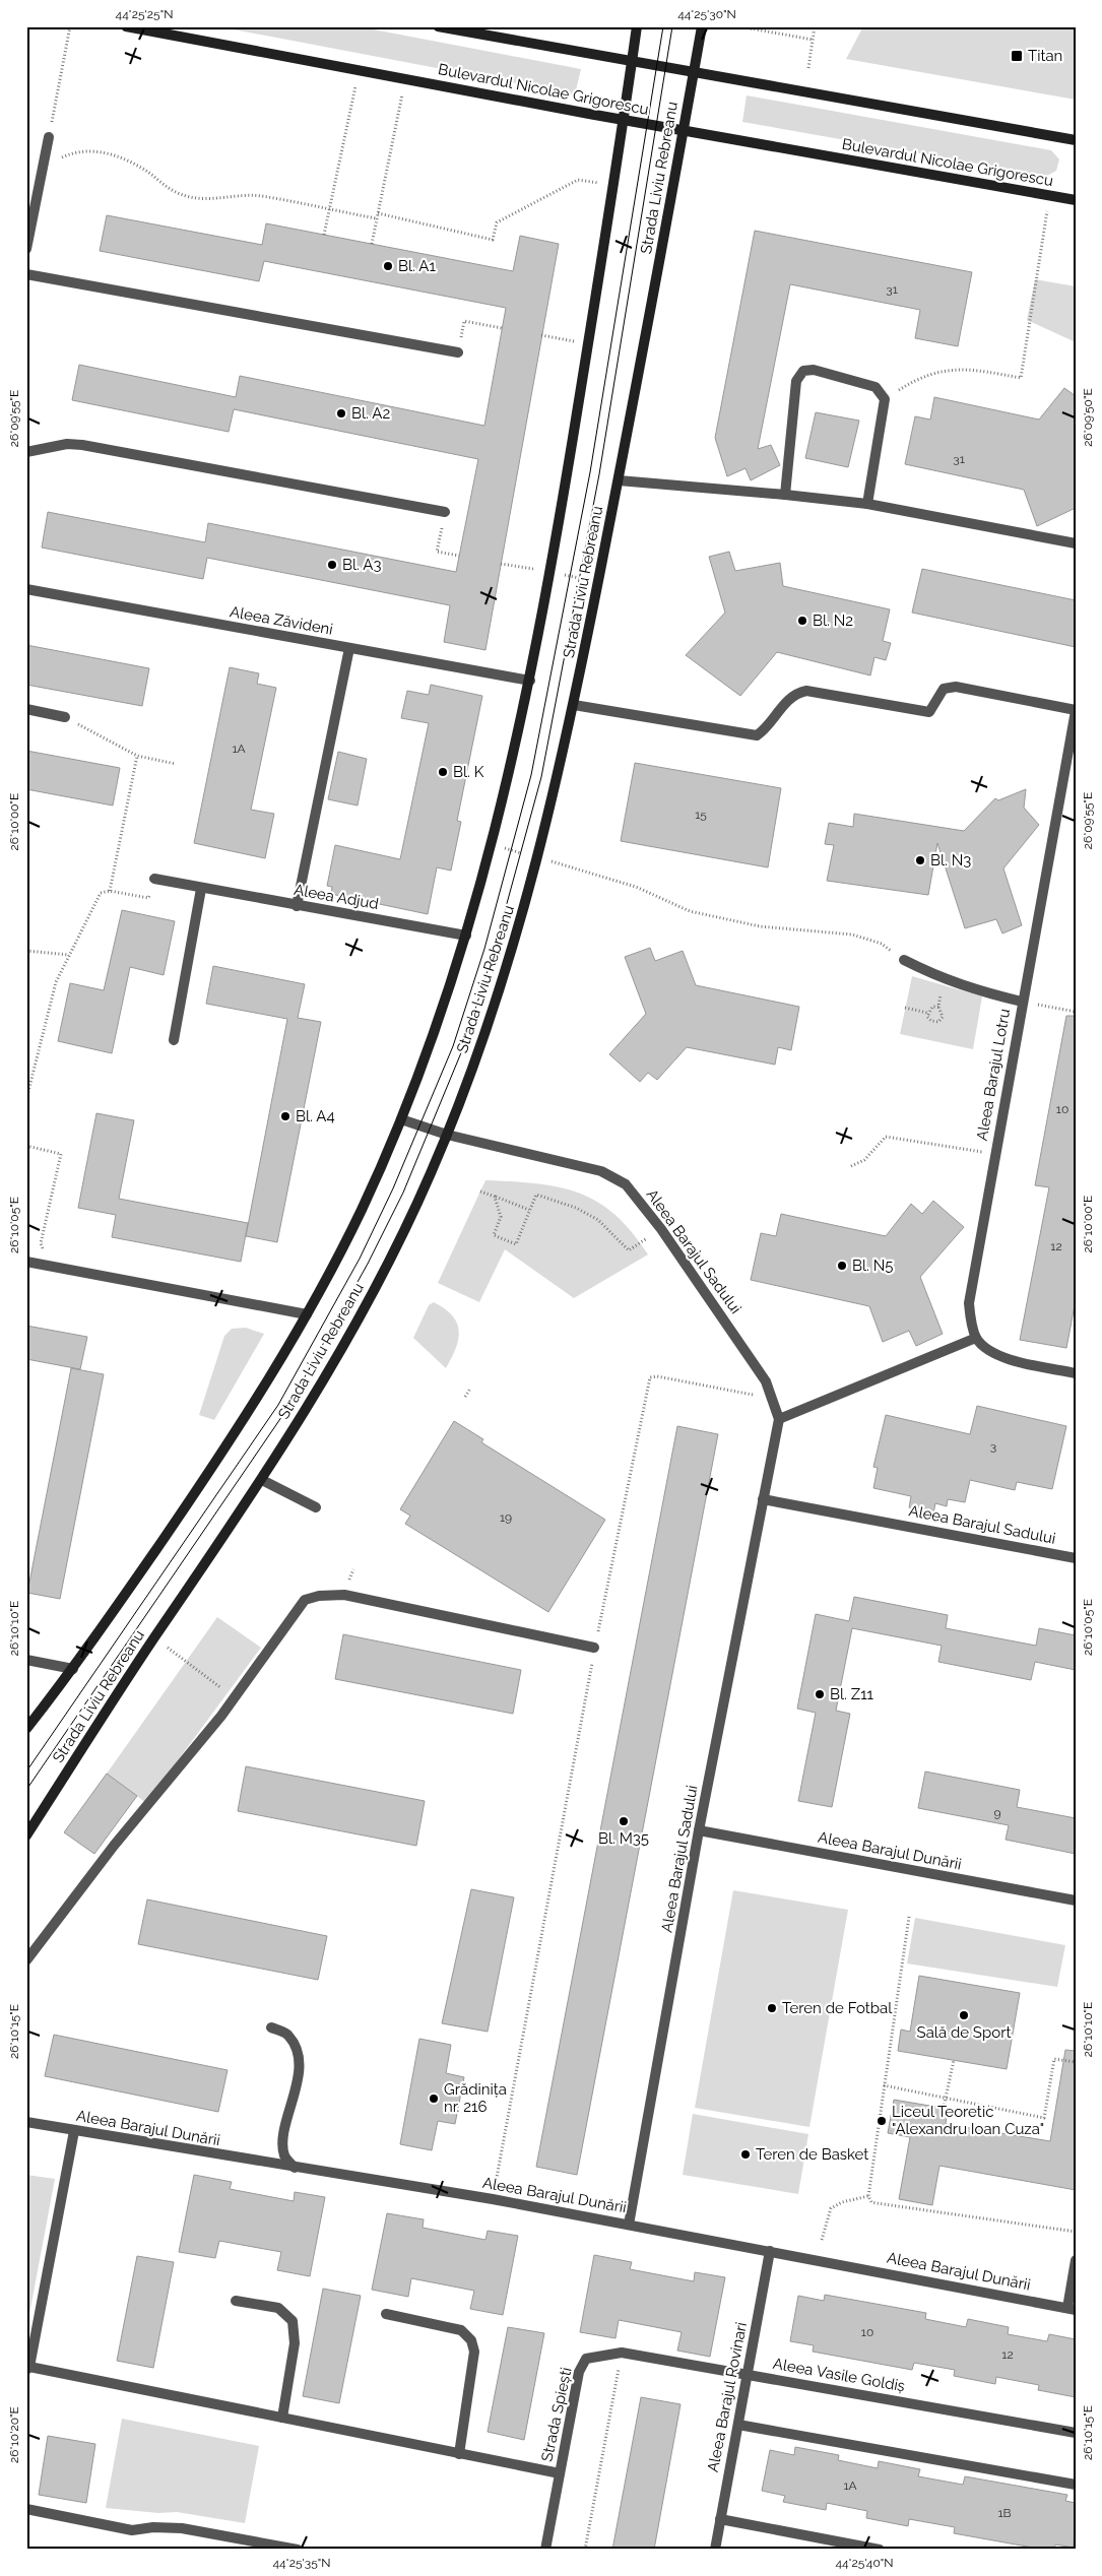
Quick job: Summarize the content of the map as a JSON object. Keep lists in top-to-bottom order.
{
  "streets": {
    "street": [
      "Bulevardul Nicolae Grigorescu",
      "Strada Liviu Rebreanu",
      "Aleea Zăvideni",
      "Aleea Adjud",
      "Aleea Barajul Lotru",
      "Aleea Barajul Sadului",
      "Aleea Barajul Dunării",
      "Aleea Vasile Goldiș",
      "Aleea Barajul Rovinari",
      "Strada Spiești"
    ]
  },
  "crossings": [
    ["Bulevardul Nicolae Grigorescu", "Strada Liviu Rebreanu"],
    ["Strada Liviu Rebreanu", "Aleea Zăvideni"],
    ["Strada Liviu Rebreanu", "Aleea Adjud"],
    ["Strada Liviu Rebreanu", "Aleea Barajul Sadului"],
    ["Aleea Barajul Sadului", "Aleea Barajul Dunării"],
    ["Aleea Barajul Dunării", "Aleea Barajul Rovinari"],
    ["Aleea Vasile Goldiș", "Aleea Barajul Rovinari"],
    ["Aleea Vasile Goldiș", "Strada Spiești"],
    ["Aleea Barajul Rovinari", "Strada Spiești"]
  ],
  "places": {
    "transit": ["Titan"],
    "other": [
      "Bl. A1",
      "Bl. A2",
      "Bl. A3",
      "Bl. N2",
      "Bl. K",
      "Bl. N3",
      "Bl. A4",
      "Bl. N5",
      "Bl. Z11",
      "Bl. M35",
      "Teren de Fotbal",
      "Sală de Sport",
      "Grădinița nr. 216",
      "Liceul Teoretic \"Alexandru Ioan Cuza\"",
      "Teren de Basket"
    ]
  },
  "house_numbers": [
    "31",
    "31",
    "1A",
    "15",
    "10",
    "12",
    "3",
    "19",
    "9",
    "10",
    "12",
    "1A",
    "1B"
  ],
  "coordinates": [
    "44°25'25\"N",
    "44°25'30\"N",
    "26°09'50\"E",
    "26°09'55\"E",
    "26°10'00\"E",
    "26°10'05\"E",
    "26°10'10\"E",
    "26°10'15\"E",
    "26°10'20\"E",
    "44°25'35\"N",
    "44°25'40\"N"
  ]
}
